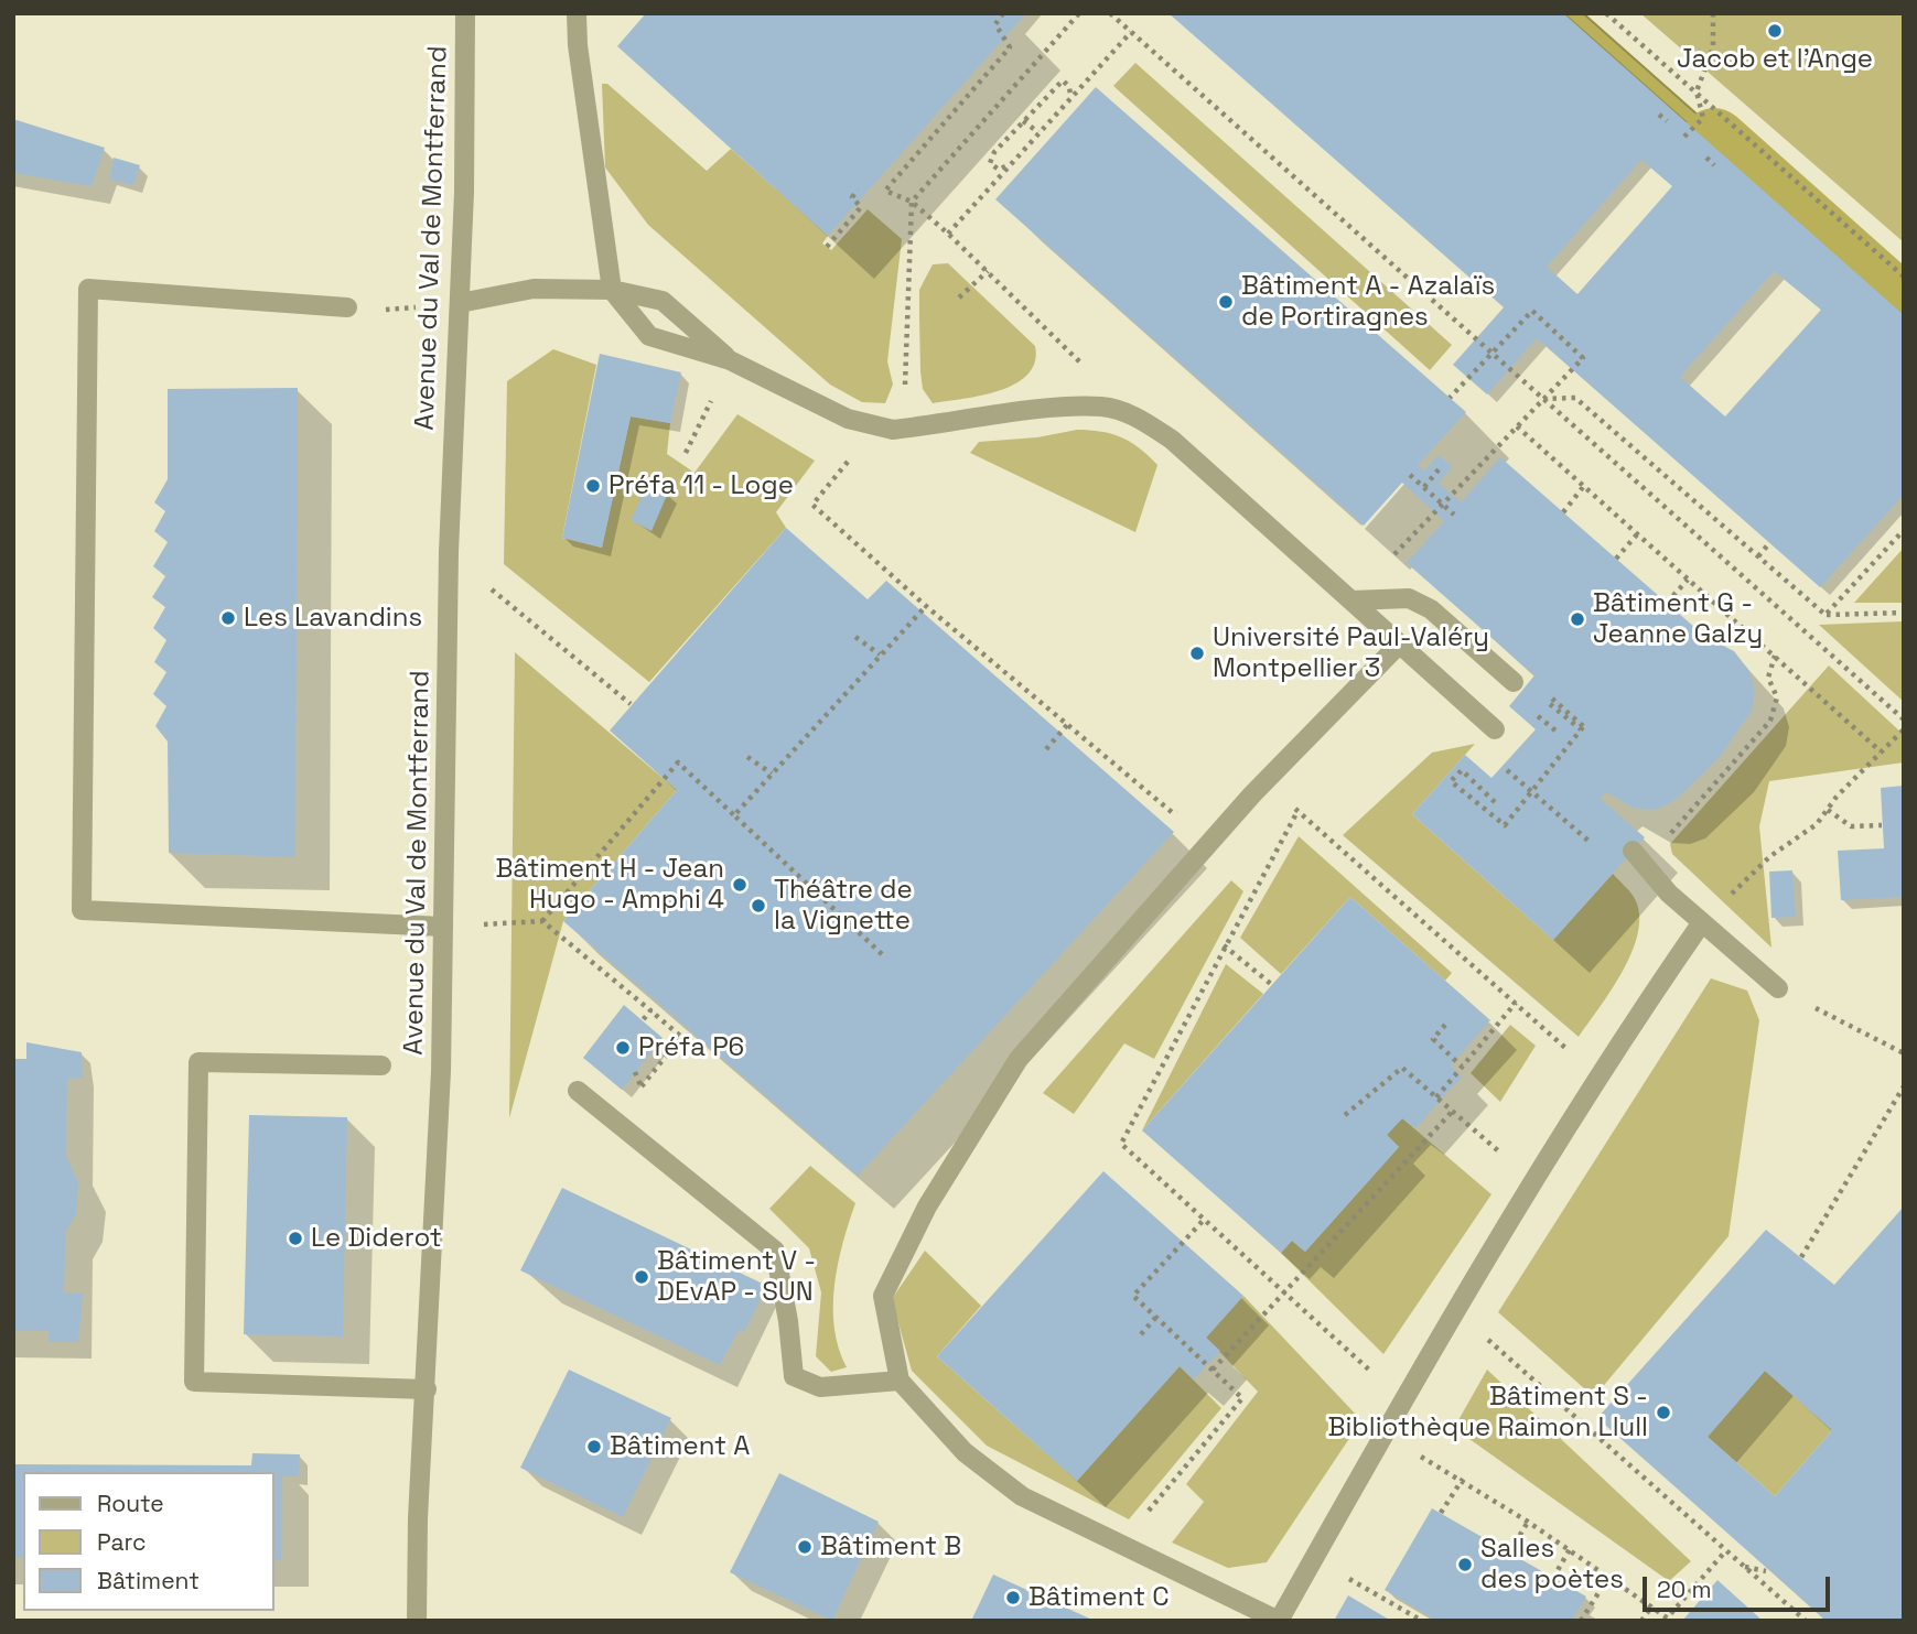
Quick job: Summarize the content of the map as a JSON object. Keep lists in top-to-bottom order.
{
  "streets": {
    "street": ["Avenue du Val de Montferrand"]
  },
  "places": [
    "Jacob et l'Ange",
    "Bâtiment A - Azalaïs de Portiragnes",
    "Préfa 11 - Loge",
    "Les Lavandins",
    "Bâtiment G - Jeanne Galzy",
    "Université Paul-Valéry Montpellier 3",
    "Bâtiment H - Jean Hugo - Amphi 4",
    "Théâtre de la Vignette",
    "Préfa P6",
    "Le Diderot",
    "Bâtiment V - DEvAP - SUN",
    "Bâtiment S - Bibliothèque Raimon Llull",
    "Bâtiment A",
    "Bâtiment B",
    "Salles des poètes",
    "Bâtiment C"
  ],
  "legend": ["Route", "Parc", "Bâtiment"],
  "scale_bar": "20 m"
}
